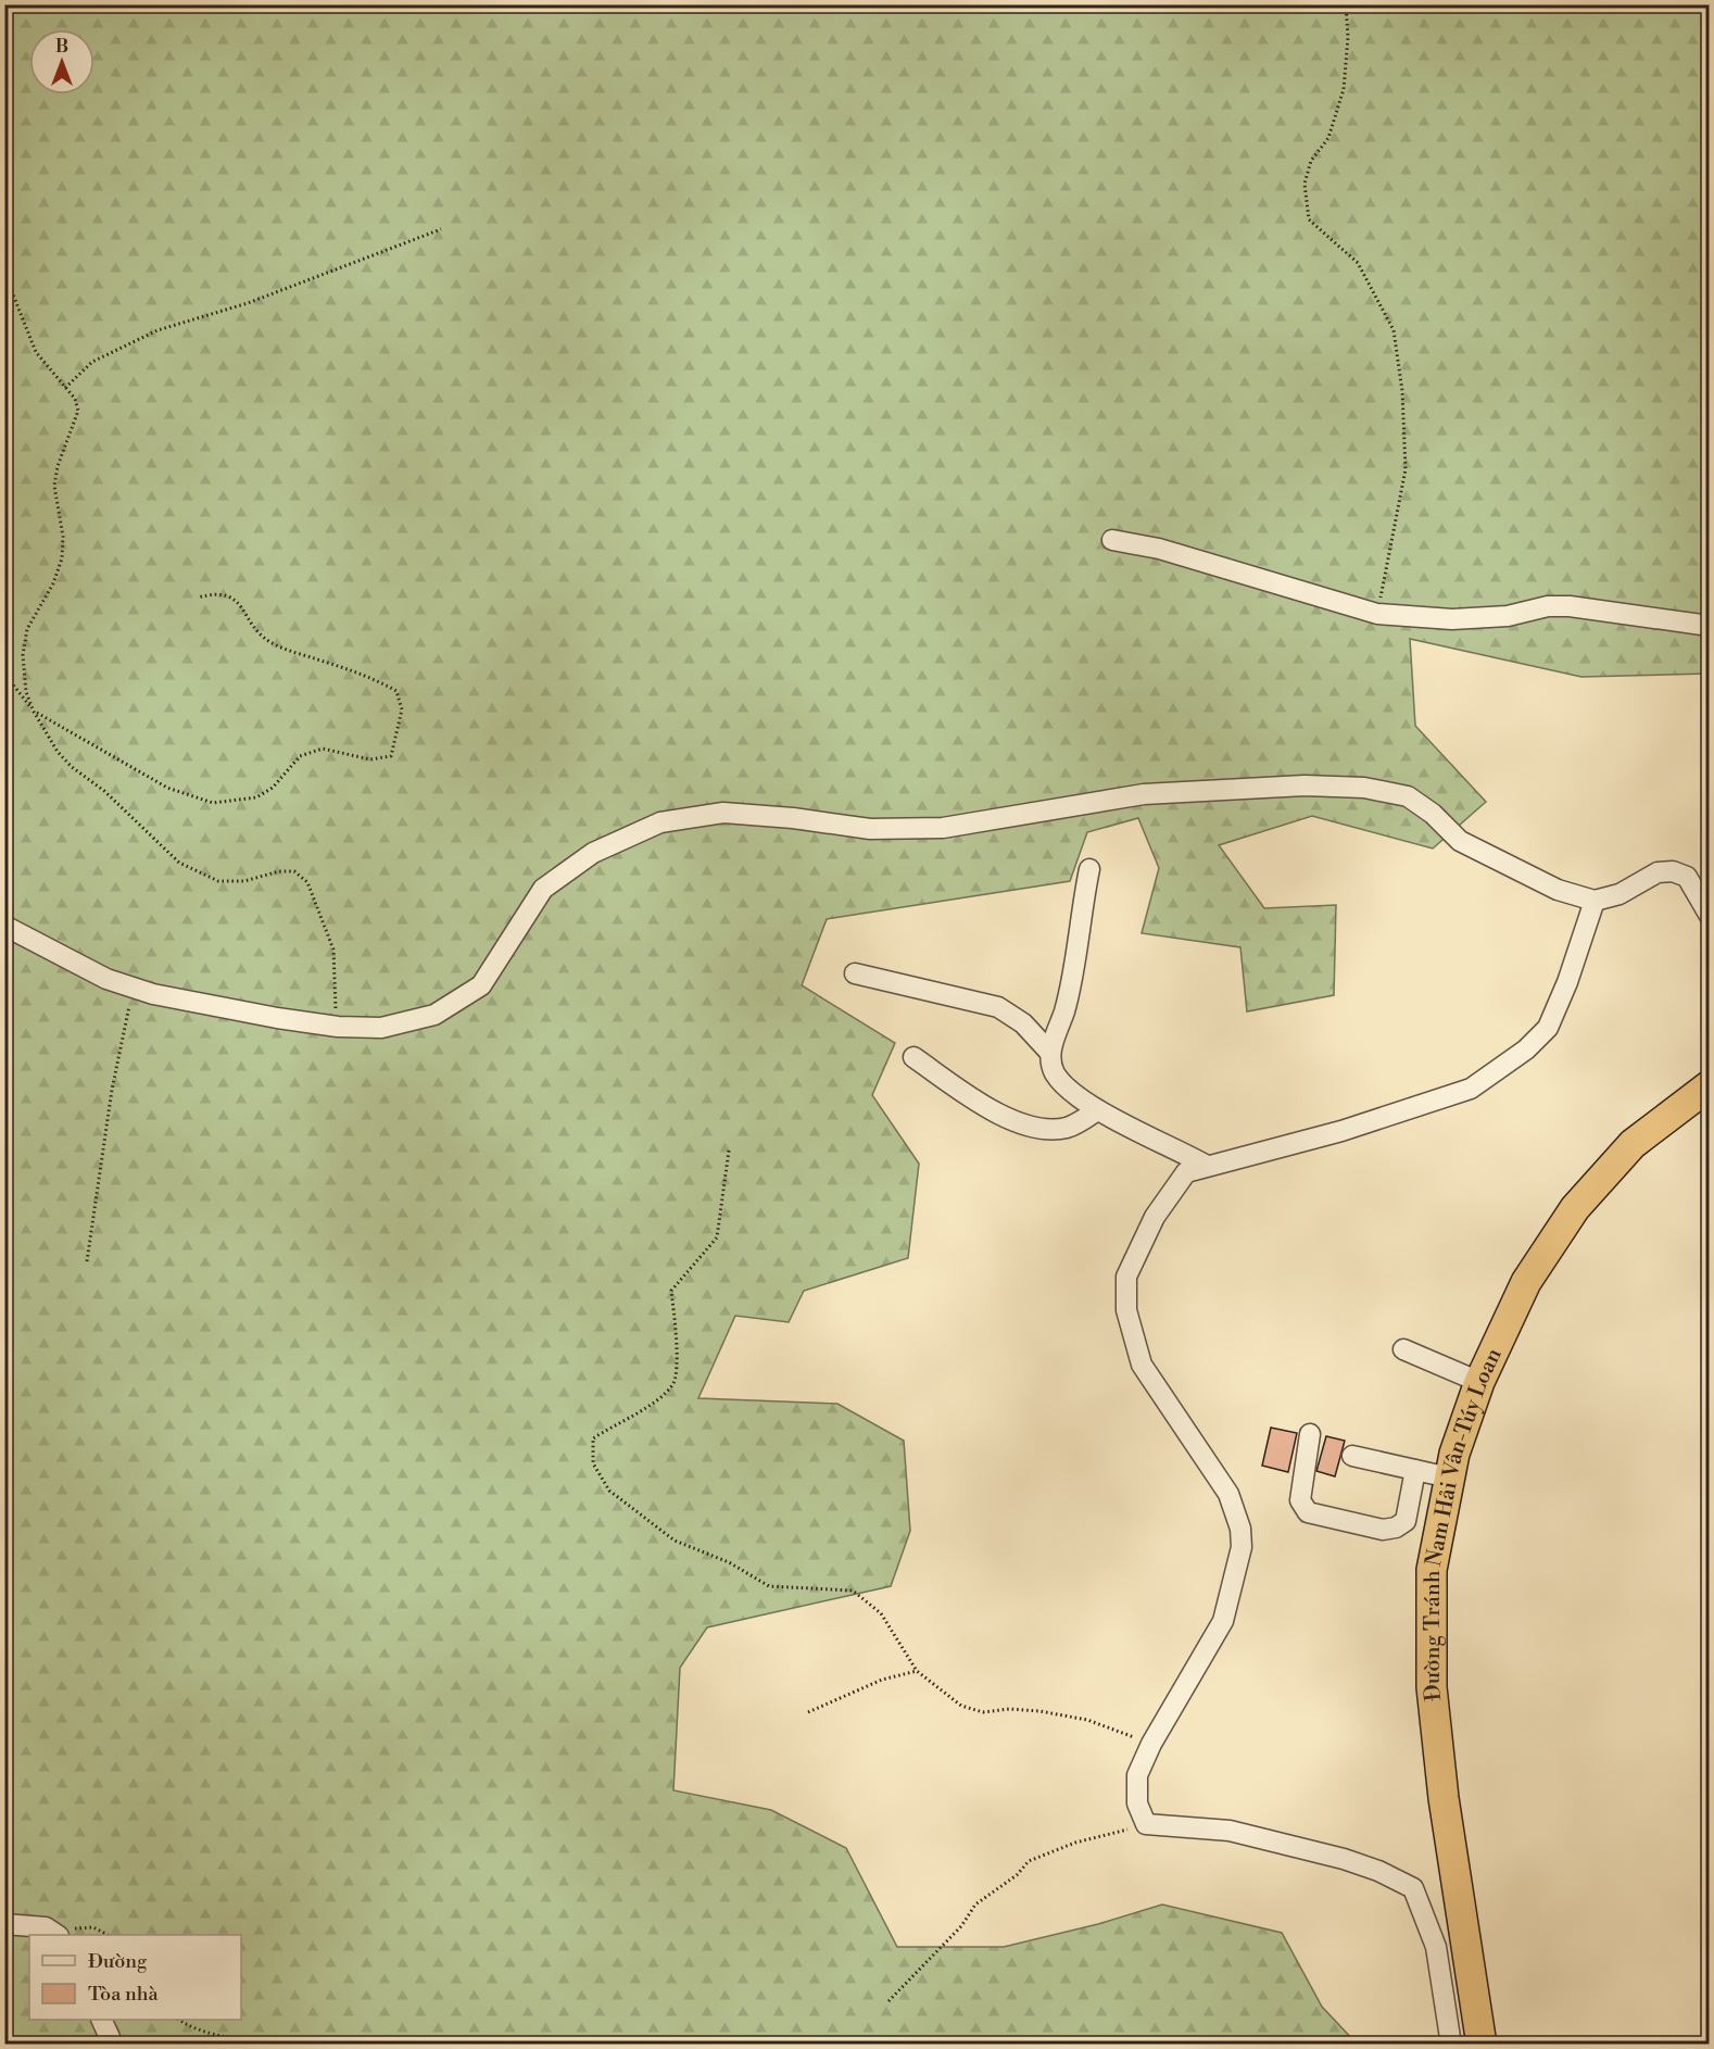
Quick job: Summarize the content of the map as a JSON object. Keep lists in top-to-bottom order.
{
  "streets": {
    "highway": ["Đường Tránh Nam Hải Vân-Túy Loan"]
  },
  "legend": ["Đường", "Tòa nhà"],
  "north": "top"
}
